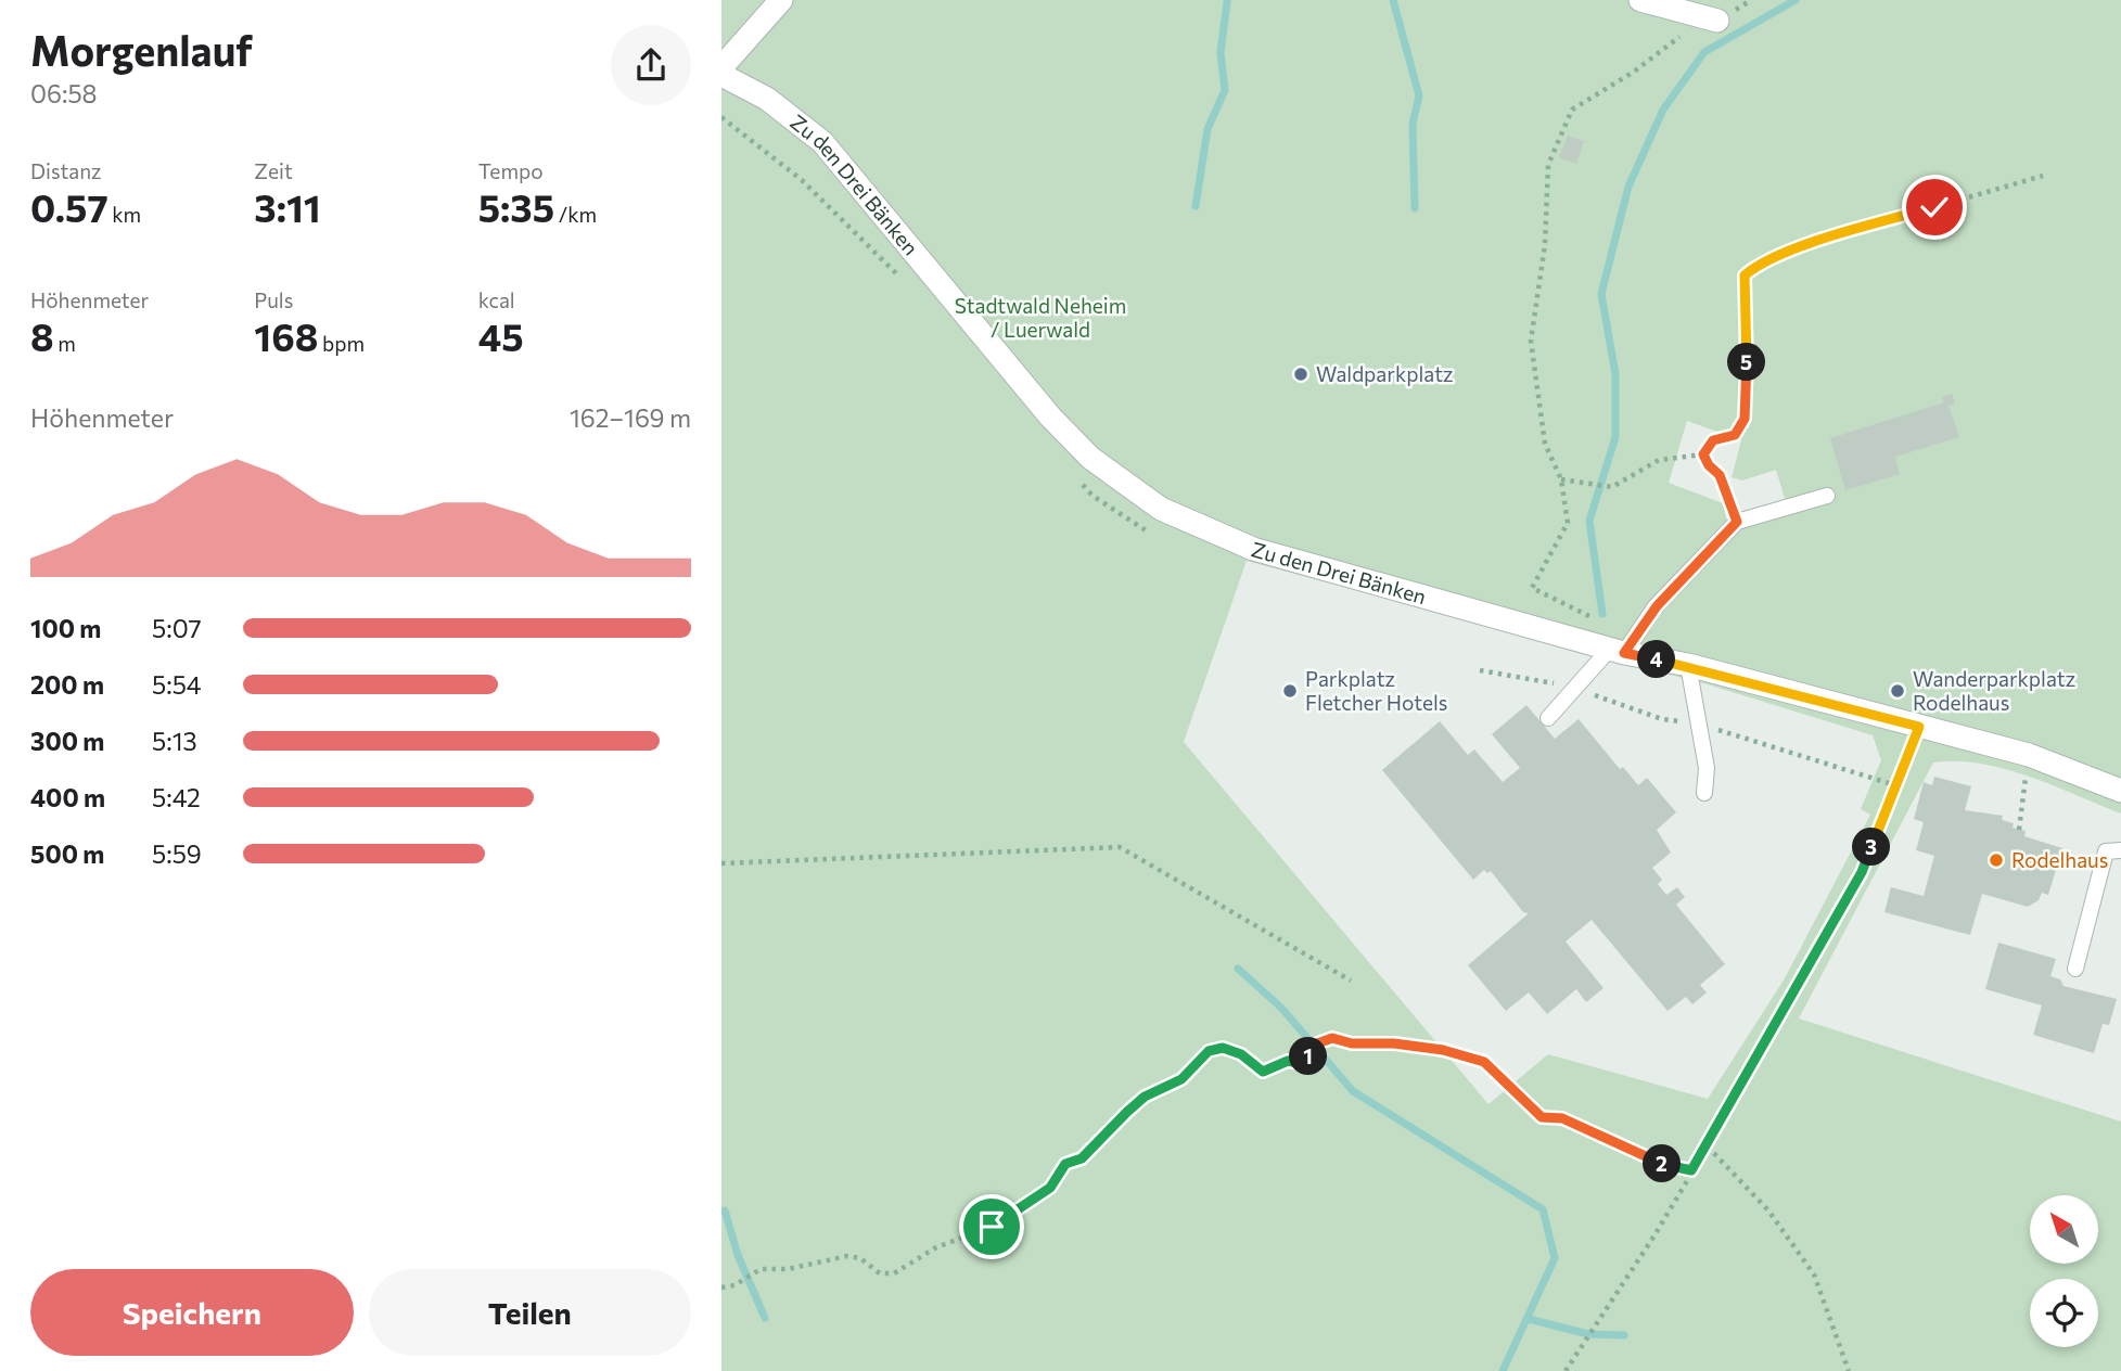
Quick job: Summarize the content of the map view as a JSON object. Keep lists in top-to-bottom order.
{
  "streets": {
    "street": ["Zu den Drei Bänken"]
  },
  "parks": ["Stadtwald Neheim / Luerwald"],
  "places": [
    "Waldparkplatz",
    "Parkplatz Fletcher Hotels",
    "Wanderparkplatz Rodelhaus",
    "Rodelhaus"
  ],
  "north": "top left",
  "page": {
    "heading": ["Morgenlauf", "06:58"],
    "stats": [
      ["Distanz", "0.57 km"],
      ["Zeit", "3:11"],
      ["Tempo", "5:35 /km"],
      ["Höhenmeter", "8 m"],
      ["Puls", "168 bpm"],
      ["kcal", "45"]
    ],
    "pins": [
      "5",
      "4",
      "3",
      "1",
      "2"
    ],
    "chart": ["Höhenmeter", "162–169 m"],
    "list": [
      {
        "name": "100 m",
        "note": "5:07"
      },
      {
        "name": "200 m",
        "note": "5:54"
      },
      {
        "name": "300 m",
        "note": "5:13"
      },
      {
        "name": "400 m",
        "note": "5:42"
      },
      {
        "name": "500 m",
        "note": "5:59"
      }
    ],
    "buttons": ["Speichern", "Teilen"]
  }
}
